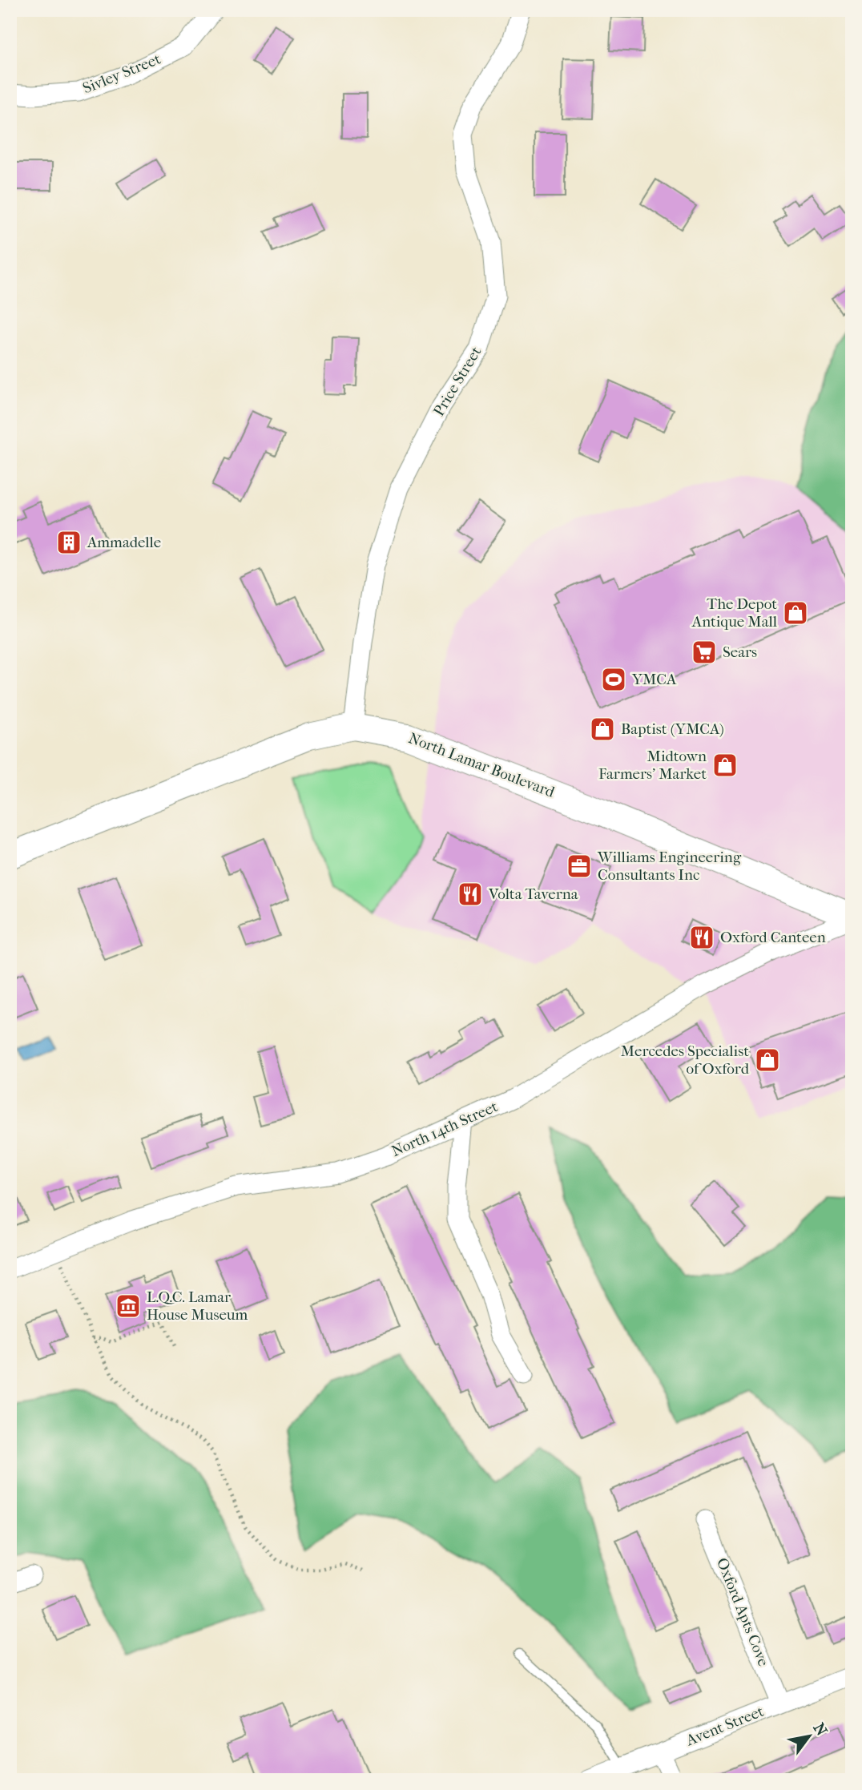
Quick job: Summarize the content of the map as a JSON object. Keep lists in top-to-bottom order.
{
  "streets": {
    "street": [
      "Sivley Street",
      "Price Street",
      "North Lamar Boulevard",
      "North 14th Street",
      "Oxford Apts Cove",
      "Avent Street"
    ]
  },
  "crossings": [
    ["Price Street", "North Lamar Boulevard"],
    ["North Lamar Boulevard", "North 14th Street"],
    ["Oxford Apts Cove", "Avent Street"]
  ],
  "places": {
    "building": ["Ammadelle"],
    "shop": [
      "The Depot Antique Mall",
      "Baptist (YMCA)",
      "Midtown Farmers' Market",
      "Mercedes Specialist of Oxford"
    ],
    "supermarket": ["Sears"],
    "sports": ["YMCA"],
    "office": ["Williams Engineering Consultants Inc"],
    "restaurant": ["Volta Taverna", "Oxford Canteen"],
    "museum": ["L.Q.C. Lamar House Museum"]
  },
  "north": "top right"
}
